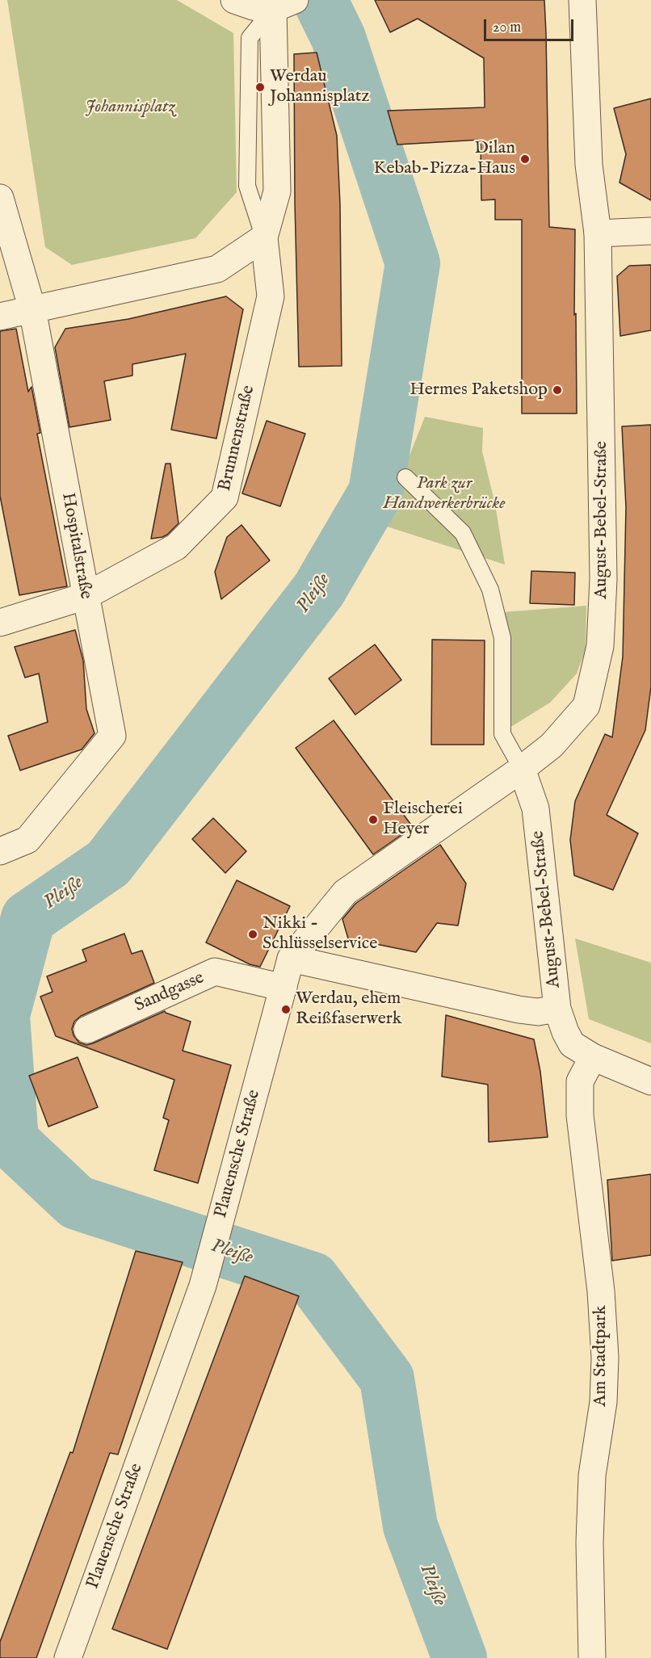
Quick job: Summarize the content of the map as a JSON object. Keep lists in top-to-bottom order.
{
  "streets": {
    "street": [
      "Brunnenstraße",
      "August-Bebel-Straße",
      "Hospitalstraße",
      "Sandgasse",
      "Plauensche Straße",
      "Am Stadtpark"
    ]
  },
  "crossings": [
    ["Brunnenstraße", "Hospitalstraße"],
    ["August-Bebel-Straße", "Plauensche Straße"],
    ["August-Bebel-Straße", "Am Stadtpark"],
    ["Sandgasse", "Plauensche Straße"]
  ],
  "water": ["Pleiße"],
  "parks": ["Johannisplatz", "Park zur Handwerkerbrücke"],
  "places": [
    "Werdau Johannisplatz",
    "Dilan Kebab-Pizza-Haus",
    "Hermes Paketshop",
    "Fleischerei Heyer",
    "Nikki - Schlüsselservice",
    "Werdau, ehem Reißfaserwerk"
  ],
  "scale_bar": "20 m"
}
